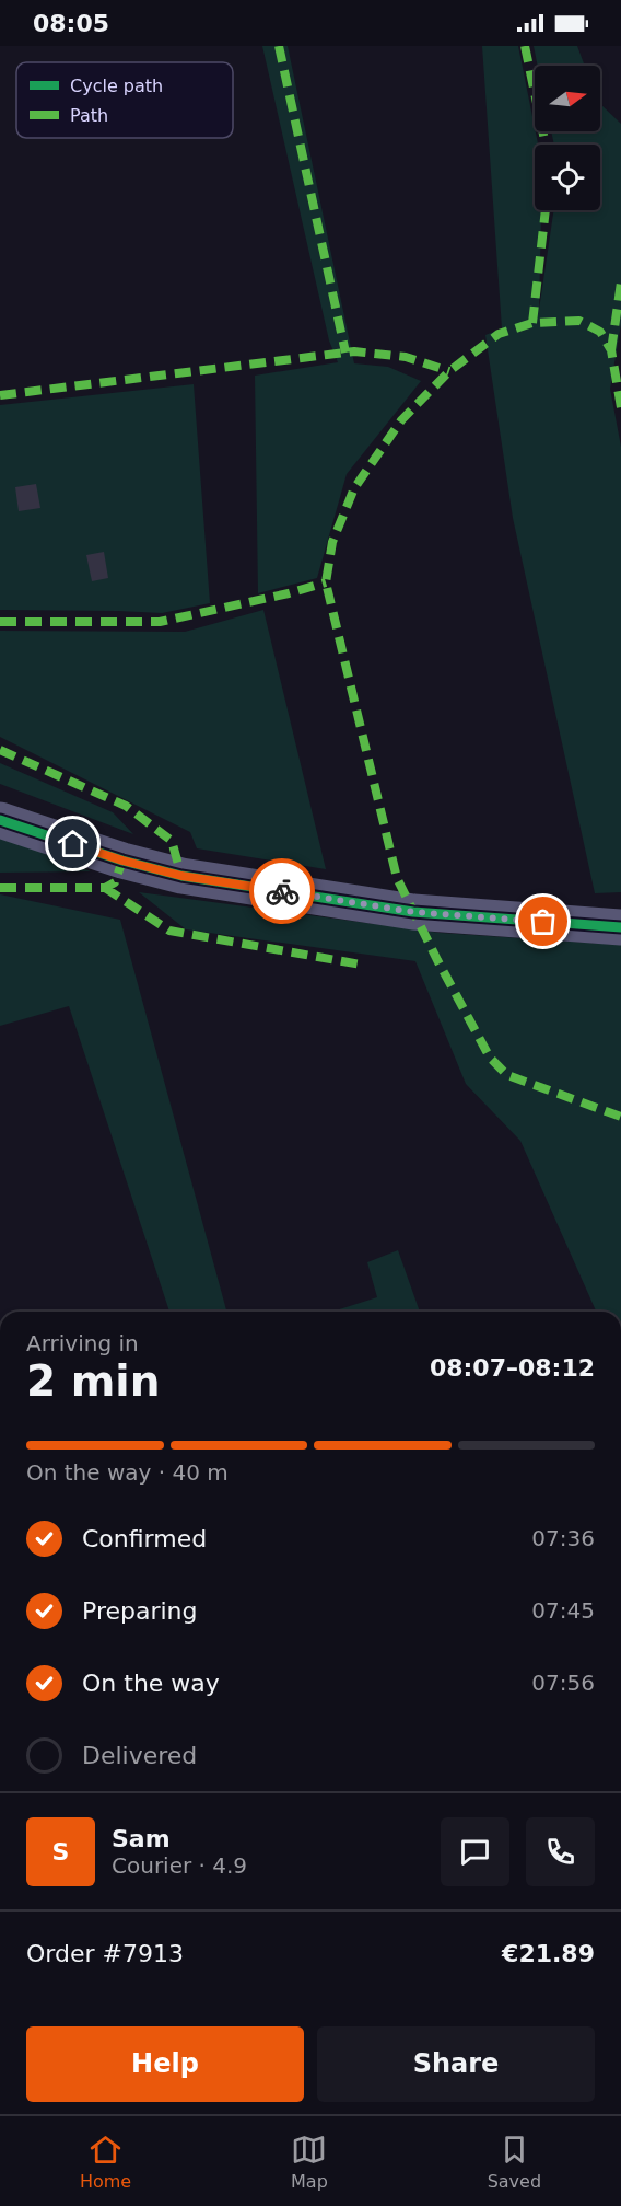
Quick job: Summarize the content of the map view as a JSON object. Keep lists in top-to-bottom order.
{
  "legend": ["Cycle path", "Path"],
  "north": "right",
  "page": {
    "status": "08:05",
    "heading": ["2 min", "Arriving in", "08:07–08:12"],
    "panel": [
      "Sam",
      "Courier · 4.9",
      "Order #7913",
      "€21.89"
    ],
    "bar": "On the way · 40 m",
    "list": [
      ["Confirmed", "07:36"],
      ["Preparing", "07:45"],
      ["On the way", "07:56"],
      "Delivered"
    ],
    "round": "S",
    "buttons": ["Help", "Share"],
    "tabs": ["Home", "Map", "Saved"]
  }
}
